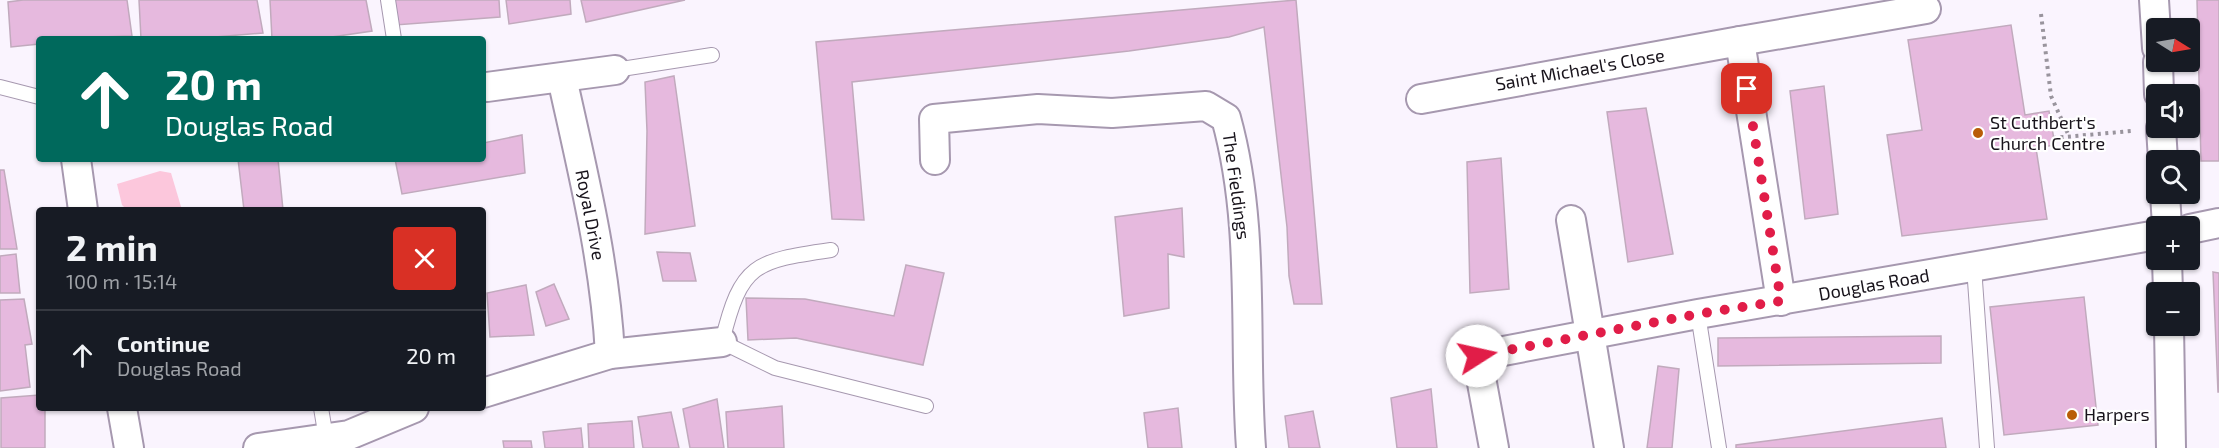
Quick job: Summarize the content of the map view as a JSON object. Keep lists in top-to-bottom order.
{
  "streets": {
    "street": [
      "Saint Michael's Close",
      "The Fieldings",
      "Royal Drive",
      "Douglas Road"
    ]
  },
  "places": ["St Cuthbert's Church Centre", "Harpers"],
  "north": "right",
  "page": {
    "map_buttons": ["+", "−"],
    "turn": ["20 m", "Douglas Road"],
    "heading": ["2 min", "100 m · 15:14"],
    "list": [
      {
        "name": "Continue",
        "note": "Douglas Road",
        "value": "20 m"
      }
    ]
  }
}
